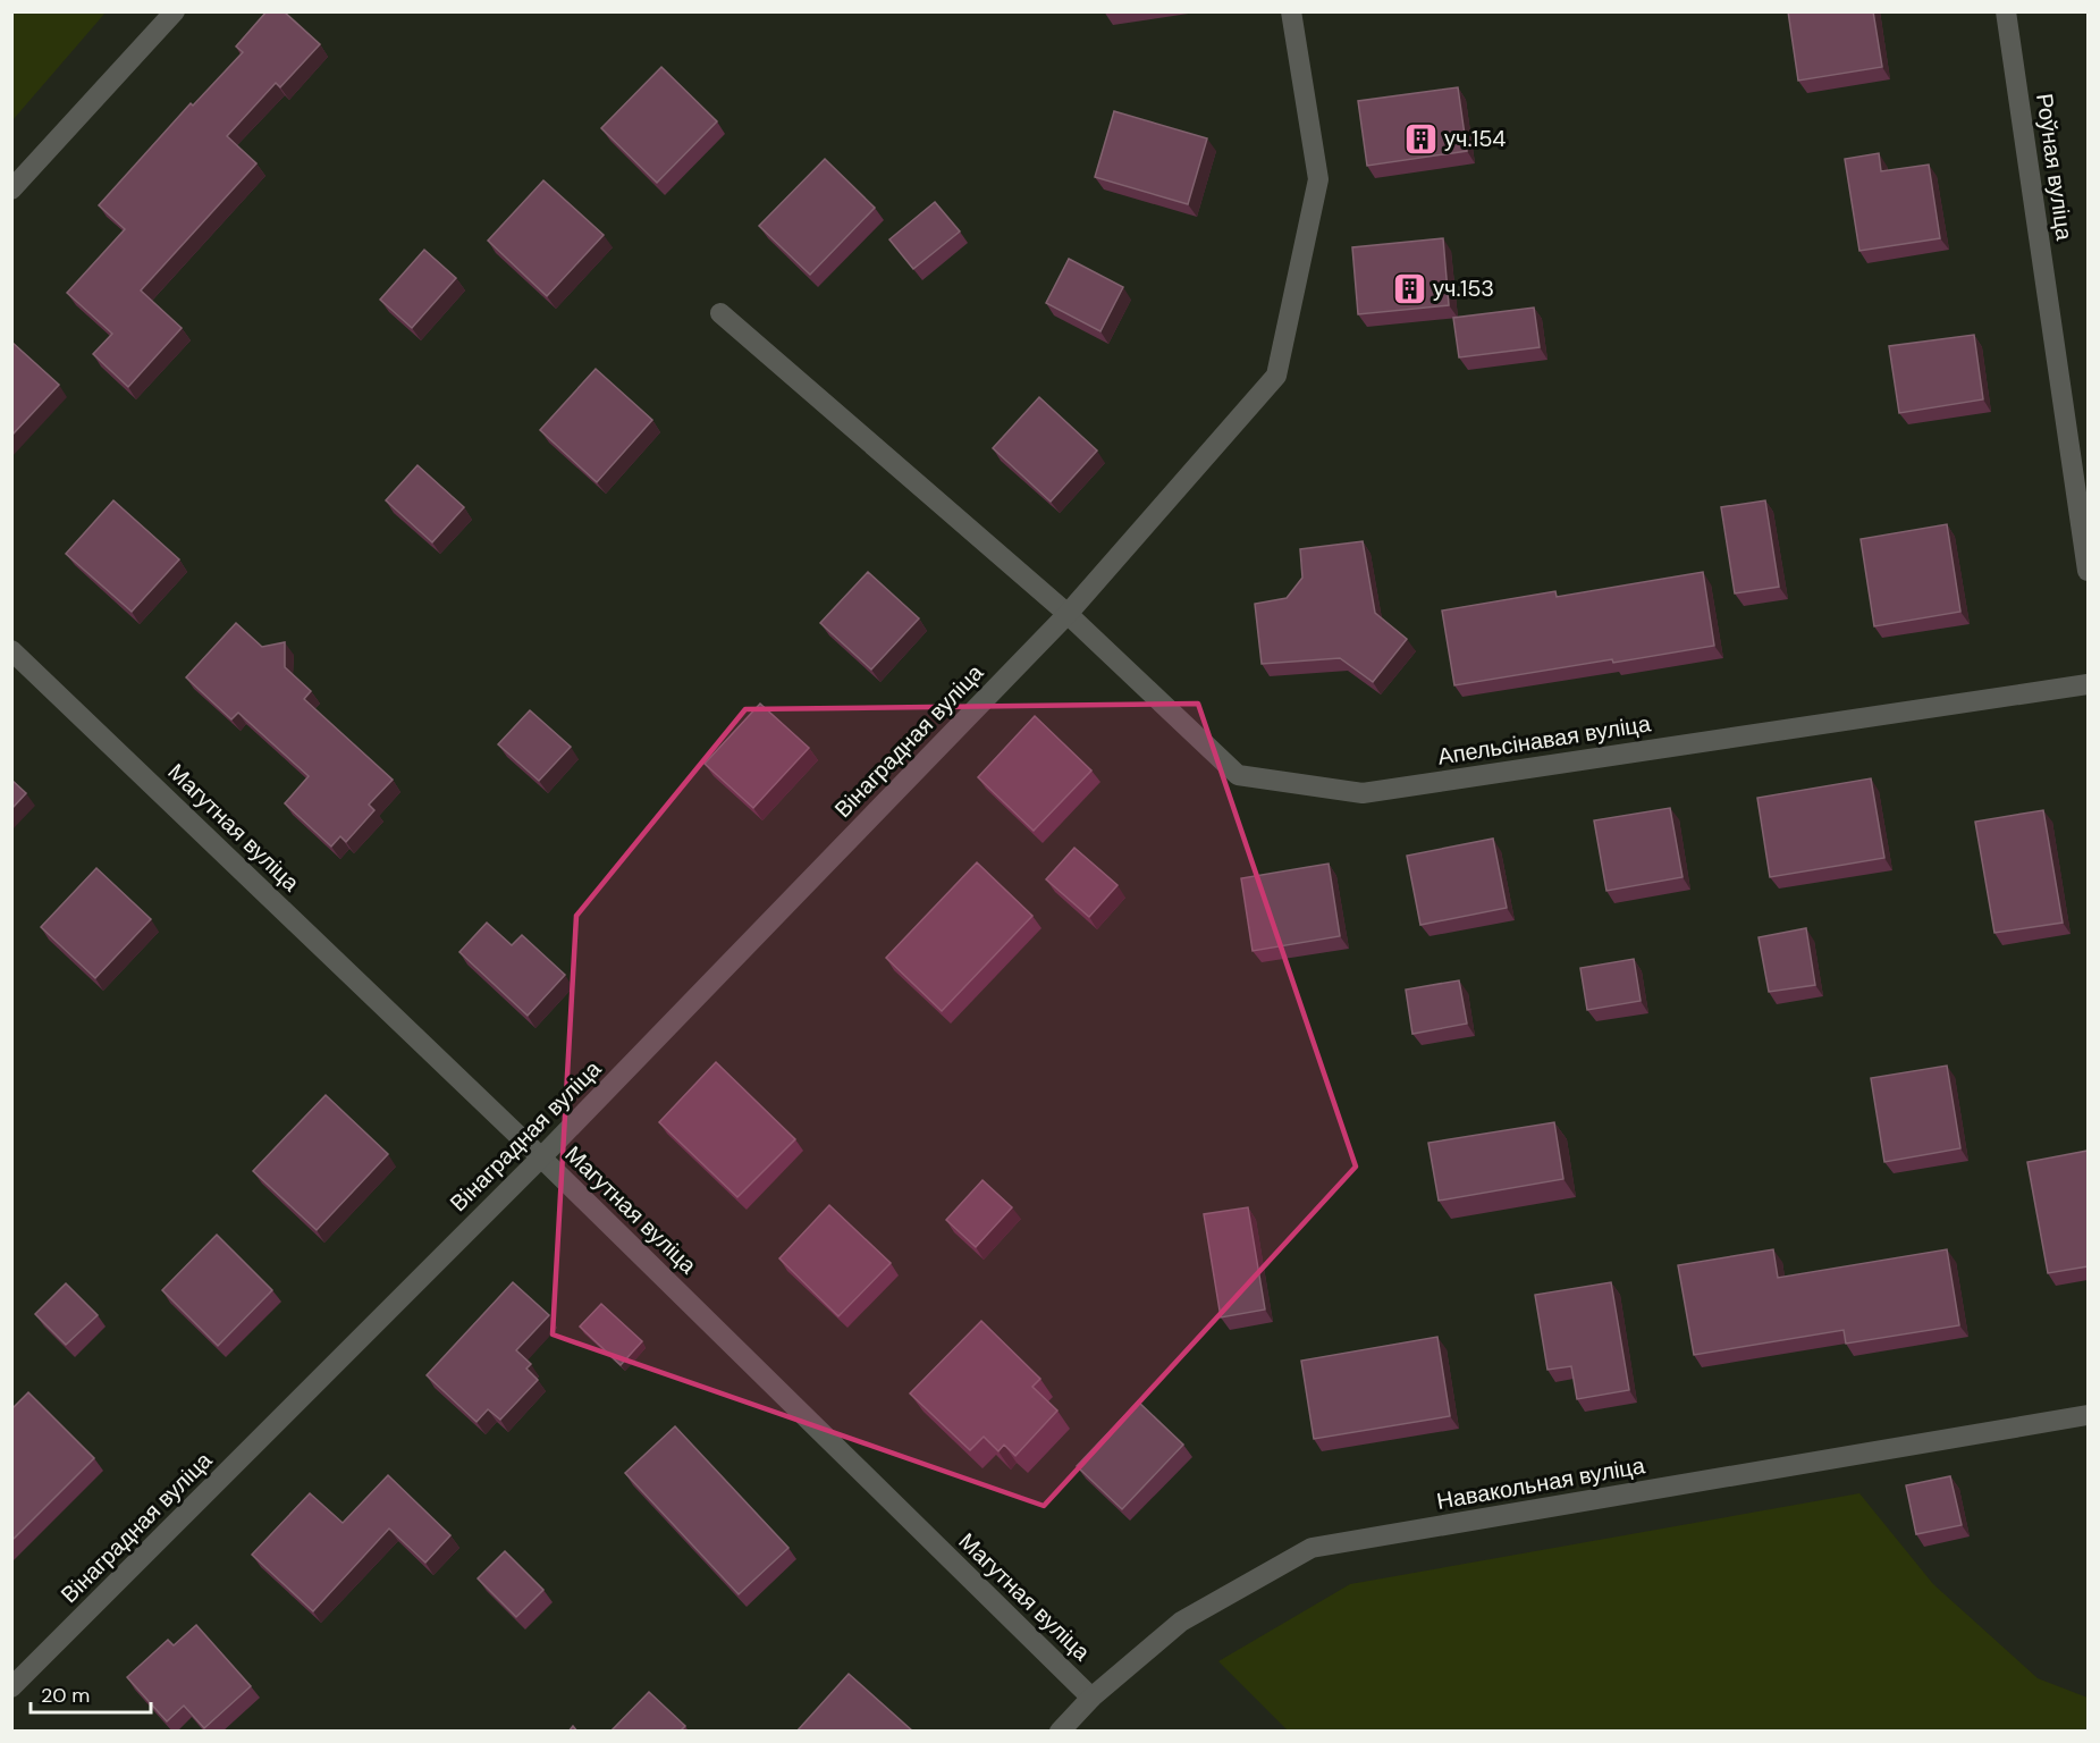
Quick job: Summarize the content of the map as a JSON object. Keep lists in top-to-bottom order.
{
  "streets": {
    "street": [
      "Роўная вуліца",
      "Апельсінавая вуліца",
      "Вінаградная вуліца",
      "Магутная вуліца",
      "Навакольная вуліца"
    ]
  },
  "crossings": [
    ["Апельсінавая вуліца", "Вінаградная вуліца"],
    ["Вінаградная вуліца", "Магутная вуліца"],
    ["Магутная вуліца", "Навакольная вуліца"]
  ],
  "places": {
    "building": ["уч.154", "уч.153"]
  },
  "scale_bar": "20 m"
}
